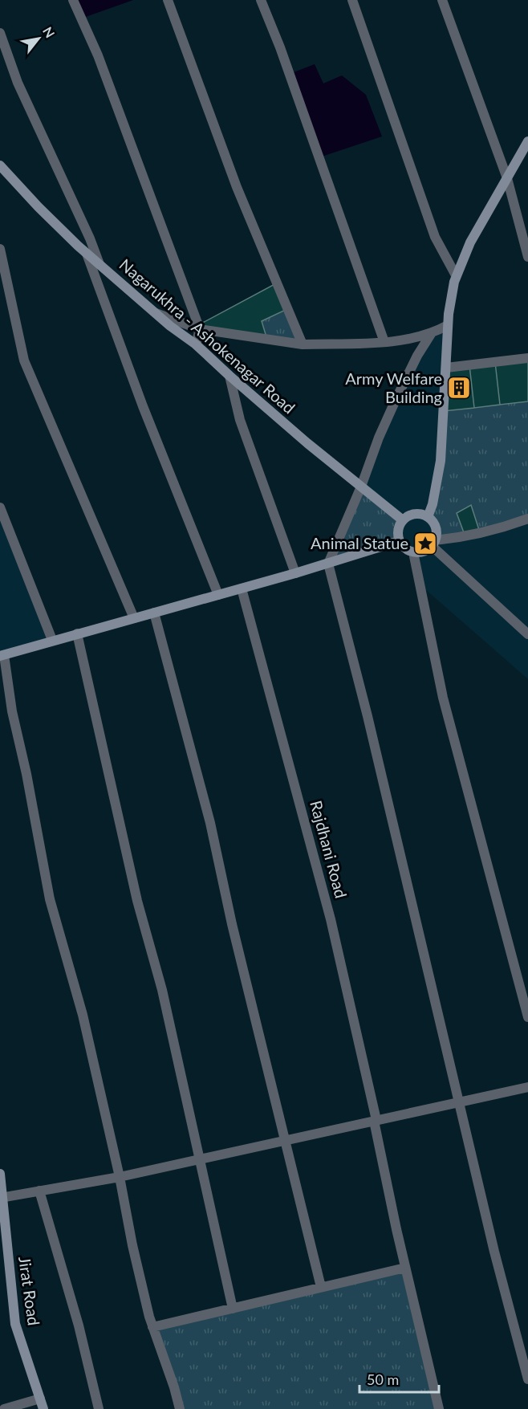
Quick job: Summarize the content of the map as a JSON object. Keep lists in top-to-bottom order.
{
  "streets": {
    "main road": ["Nagarukhra - Ashokenagar Road", "Jirat Road"],
    "street": ["Rajdhani Road"]
  },
  "places": {
    "building": ["Army Welfare Building"],
    "place": ["Animal Statue"]
  },
  "scale_bar": "50 m",
  "north": "top right"
}
